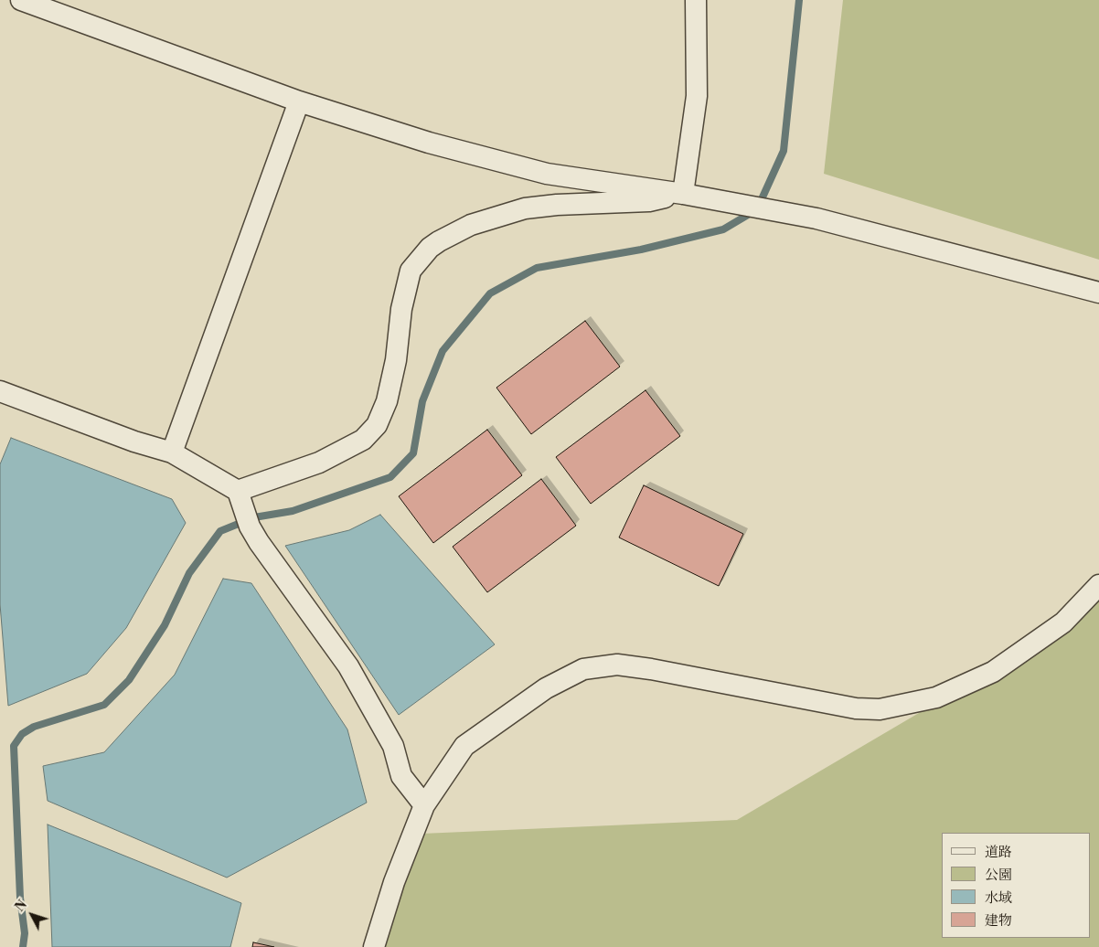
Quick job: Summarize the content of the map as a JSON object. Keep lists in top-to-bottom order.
{
  "legend": [
    "道路",
    "公園",
    "水域",
    "建物"
  ],
  "north": "top left"
}
